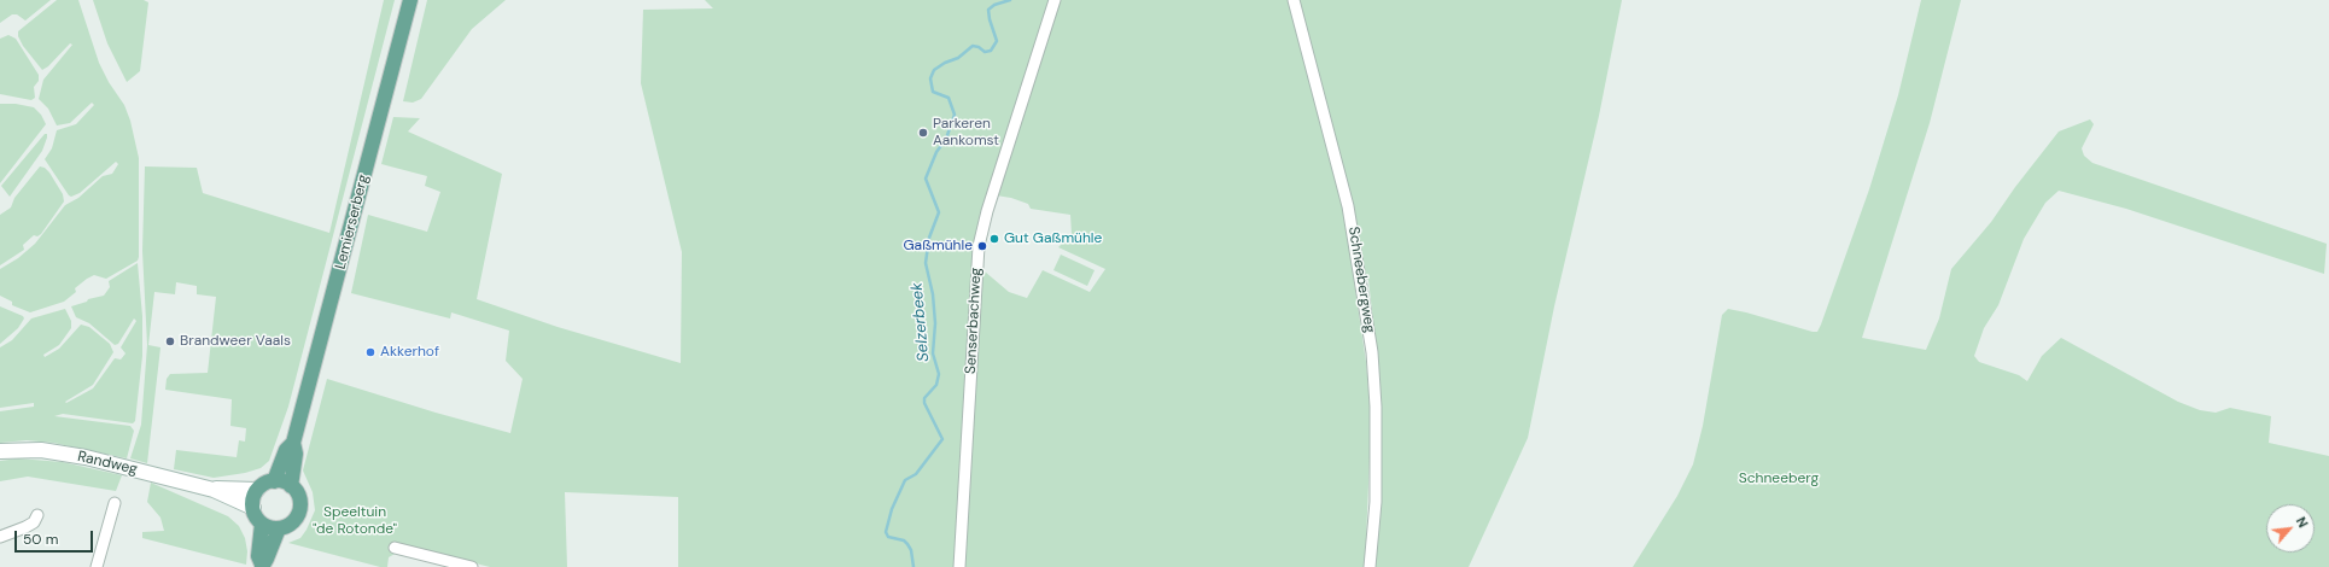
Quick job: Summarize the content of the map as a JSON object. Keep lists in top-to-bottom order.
{
  "streets": {
    "main road": ["Lemierserberg", "Randweg"],
    "street": ["Schneebergweg", "Senserbachweg"]
  },
  "crossings": [
    ["Lemierserberg", "Randweg"]
  ],
  "water": ["Selzerbeek"],
  "parks": ["Schneeberg", "Speeltuin \"de Rotonde\""],
  "places": [
    "Parkeren Aankomst",
    "Gut Gaßmühle",
    "Gaßmühle",
    "Brandweer Vaals",
    "Akkerhof"
  ],
  "scale_bar": "50 m",
  "north": "top right"
}
